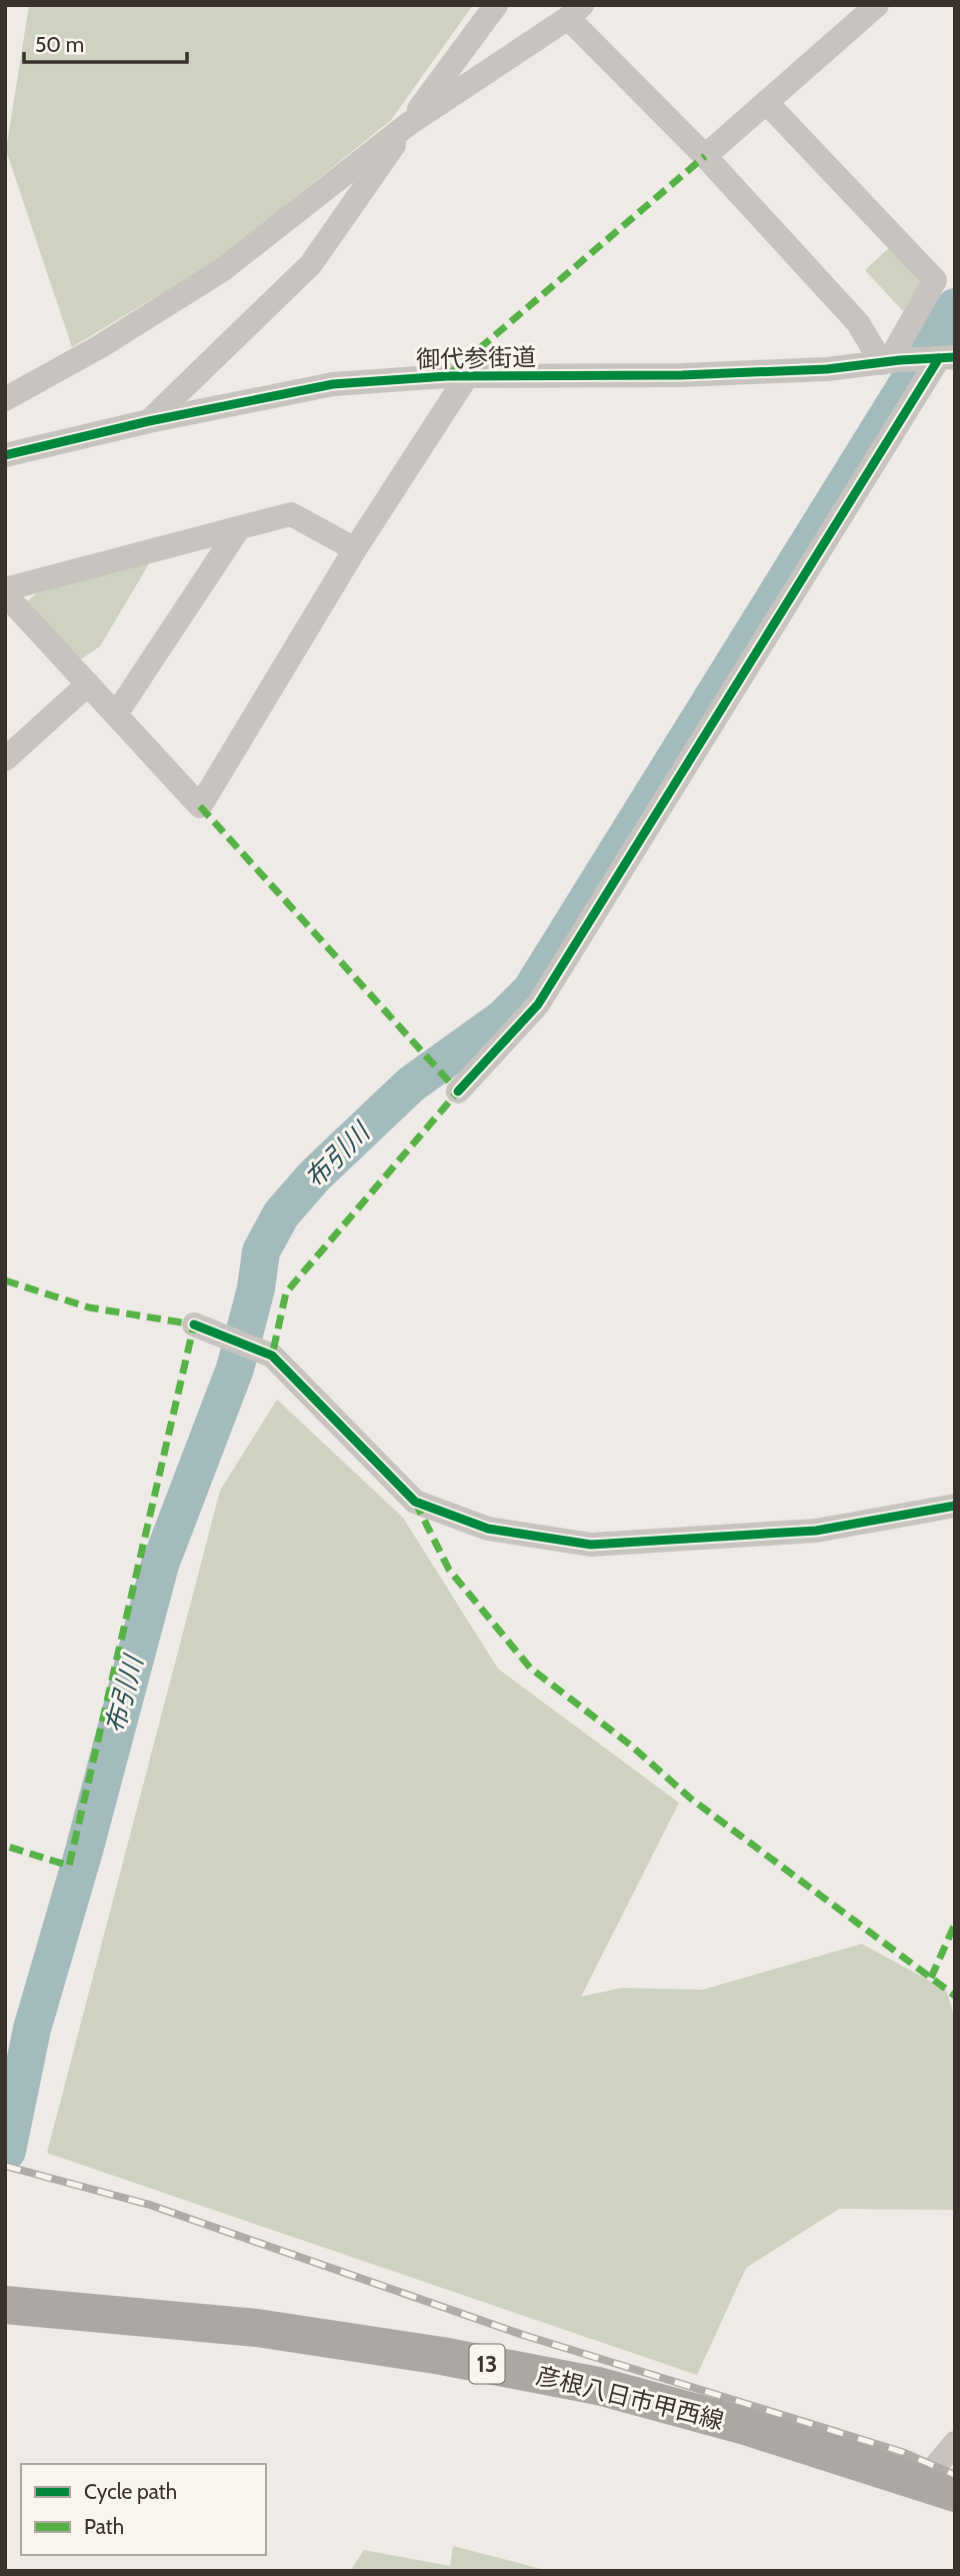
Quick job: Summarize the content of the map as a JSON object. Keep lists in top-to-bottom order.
{
  "streets": {
    "main road": ["13", "彦根八日市甲西線"],
    "street": ["御代参街道"]
  },
  "water": ["布引川"],
  "legend": ["Cycle path", "Path"],
  "scale_bar": "50 m"
}
